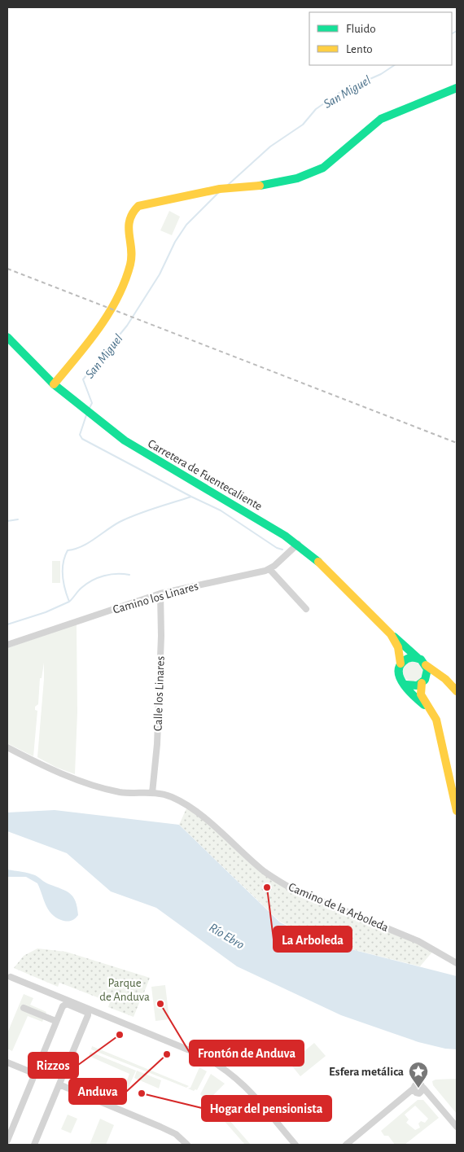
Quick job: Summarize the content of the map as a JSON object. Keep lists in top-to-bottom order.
{
  "streets": {
    "main road": ["Carretera de Fuentecaliente"],
    "street": ["Camino los Linares", "Calle los Linares", "Camino de la Arboleda"]
  },
  "crossings": [
    ["Carretera de Fuentecaliente", "Camino los Linares"],
    ["Camino los Linares", "Calle los Linares"],
    ["Calle los Linares", "Camino de la Arboleda"]
  ],
  "water": ["San Miguel", "Río Ebro"],
  "parks": ["Parque de Anduva"],
  "places": {
    "other": [
      "La Arboleda",
      "Frontón de Anduva",
      "Rizzos",
      "Anduva",
      "Hogar del pensionista"
    ],
    "place": ["Esfera metálica"]
  },
  "legend": ["Fluido", "Lento"]
}
